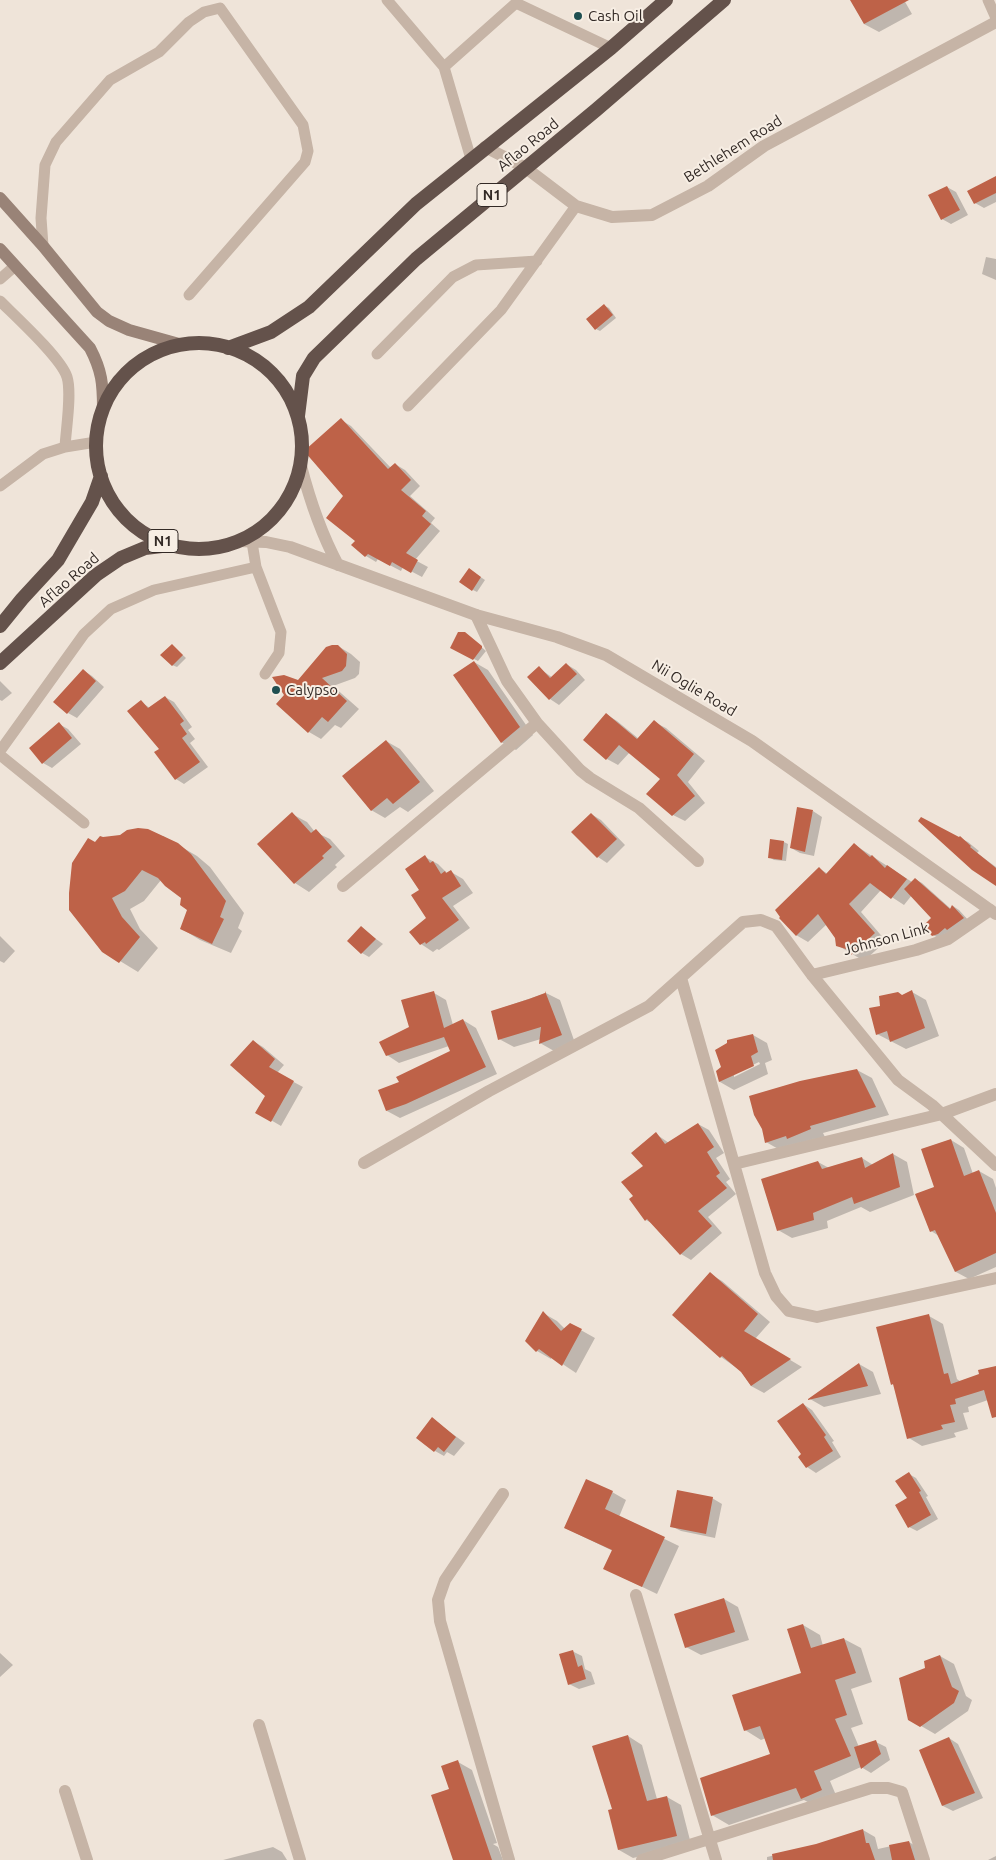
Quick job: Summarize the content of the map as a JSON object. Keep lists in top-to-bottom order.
{
  "streets": {
    "highway": ["Aflao Road", "N1"],
    "street": ["Bethlehem Road", "Nii Oglie Road", "Johnson Link"]
  },
  "crossings": [
    ["Aflao Road", "Bethlehem Road"],
    ["Aflao Road", "N1"],
    ["N1", "Nii Oglie Road"],
    ["Nii Oglie Road", "Johnson Link"]
  ],
  "places": ["Cash Oil", "Calypso"]
}
